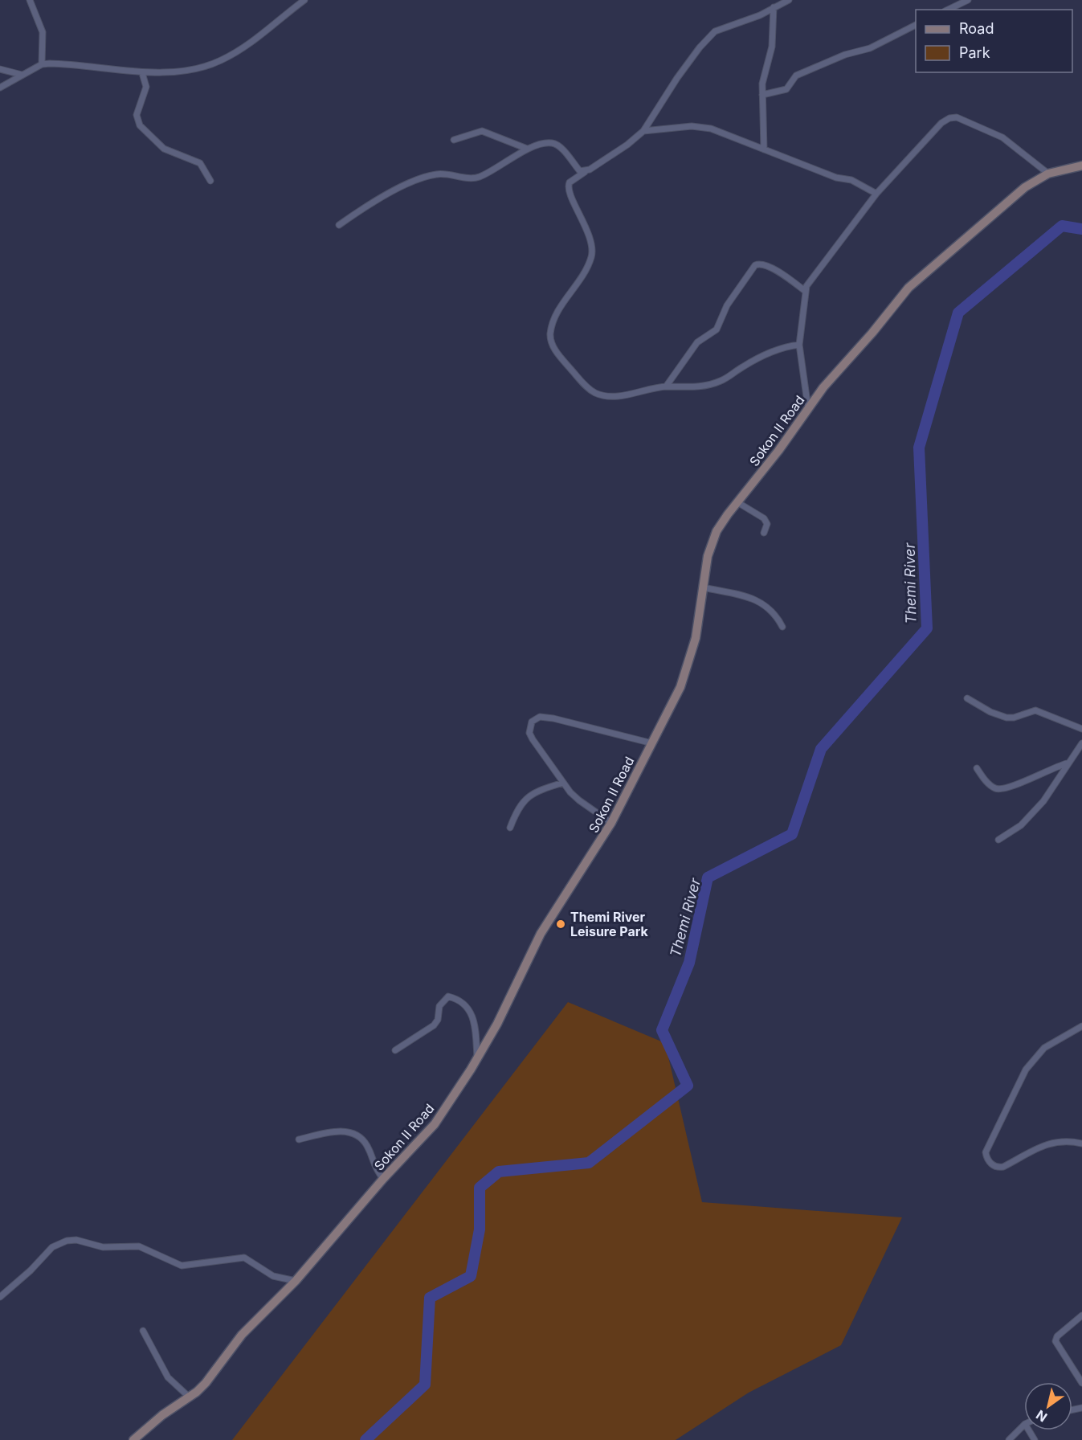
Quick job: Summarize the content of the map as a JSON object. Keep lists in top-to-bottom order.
{
  "streets": {
    "street": ["Sokon II Road"]
  },
  "water": ["Themi River"],
  "places": ["Themi River Leisure Park"],
  "legend": ["Road", "Park"],
  "north": "bottom left"
}
